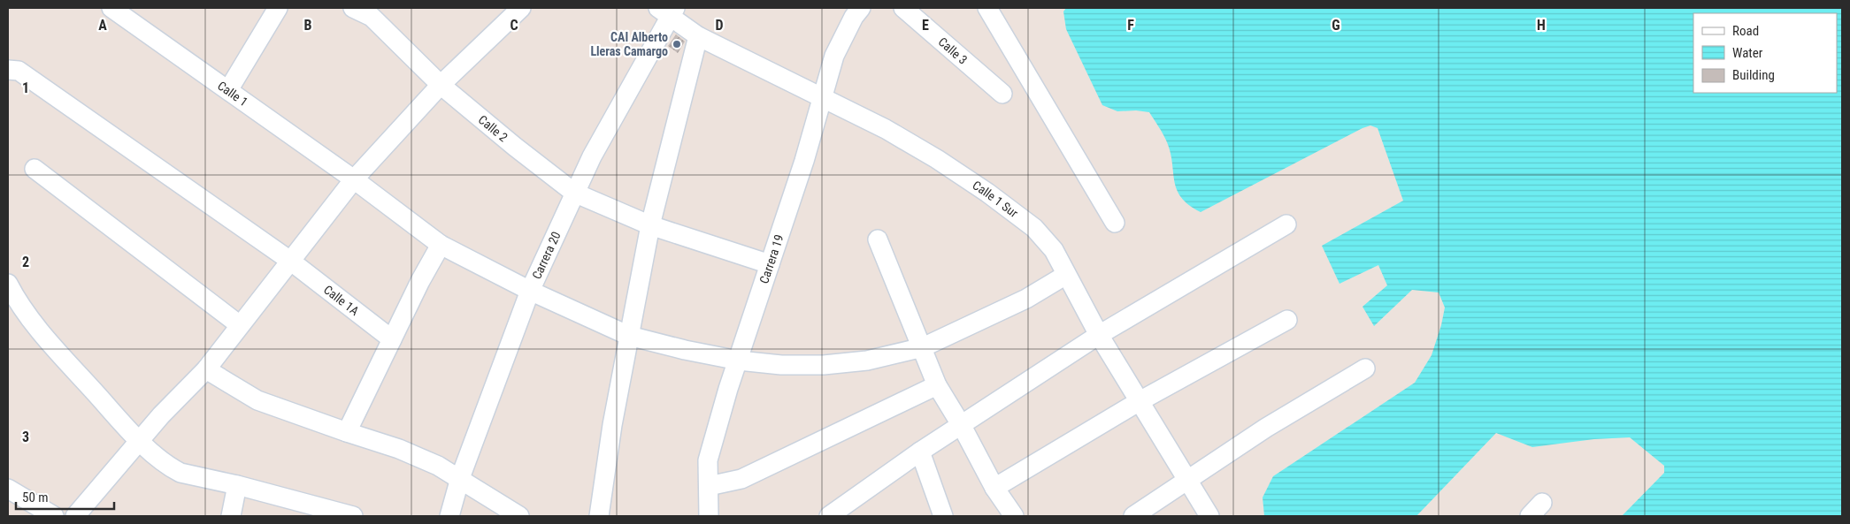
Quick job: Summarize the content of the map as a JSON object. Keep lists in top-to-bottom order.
{
  "streets": {
    "street": [
      "Calle 3",
      "Calle 1",
      "Calle 2",
      "Calle 1 Sur",
      "Carrera 20",
      "Carrera 19",
      "Calle 1A"
    ]
  },
  "crossings": [
    ["Calle 1", "Calle 1 Sur"],
    ["Calle 1", "Carrera 20"],
    ["Calle 1", "Carrera 19"],
    ["Calle 2", "Carrera 20"],
    ["Calle 2", "Carrera 19"],
    ["Calle 1 Sur", "Carrera 20"],
    ["Calle 1 Sur", "Carrera 19"]
  ],
  "places": ["CAI Alberto Lleras Camargo"],
  "legend": ["Road", "Water", "Building"],
  "scale_bar": "50 m",
  "grid": {
    "columns": [
      "A",
      "B",
      "C",
      "D",
      "E",
      "F",
      "G",
      "H"
    ],
    "rows": ["1", "2", "3"]
  }
}
